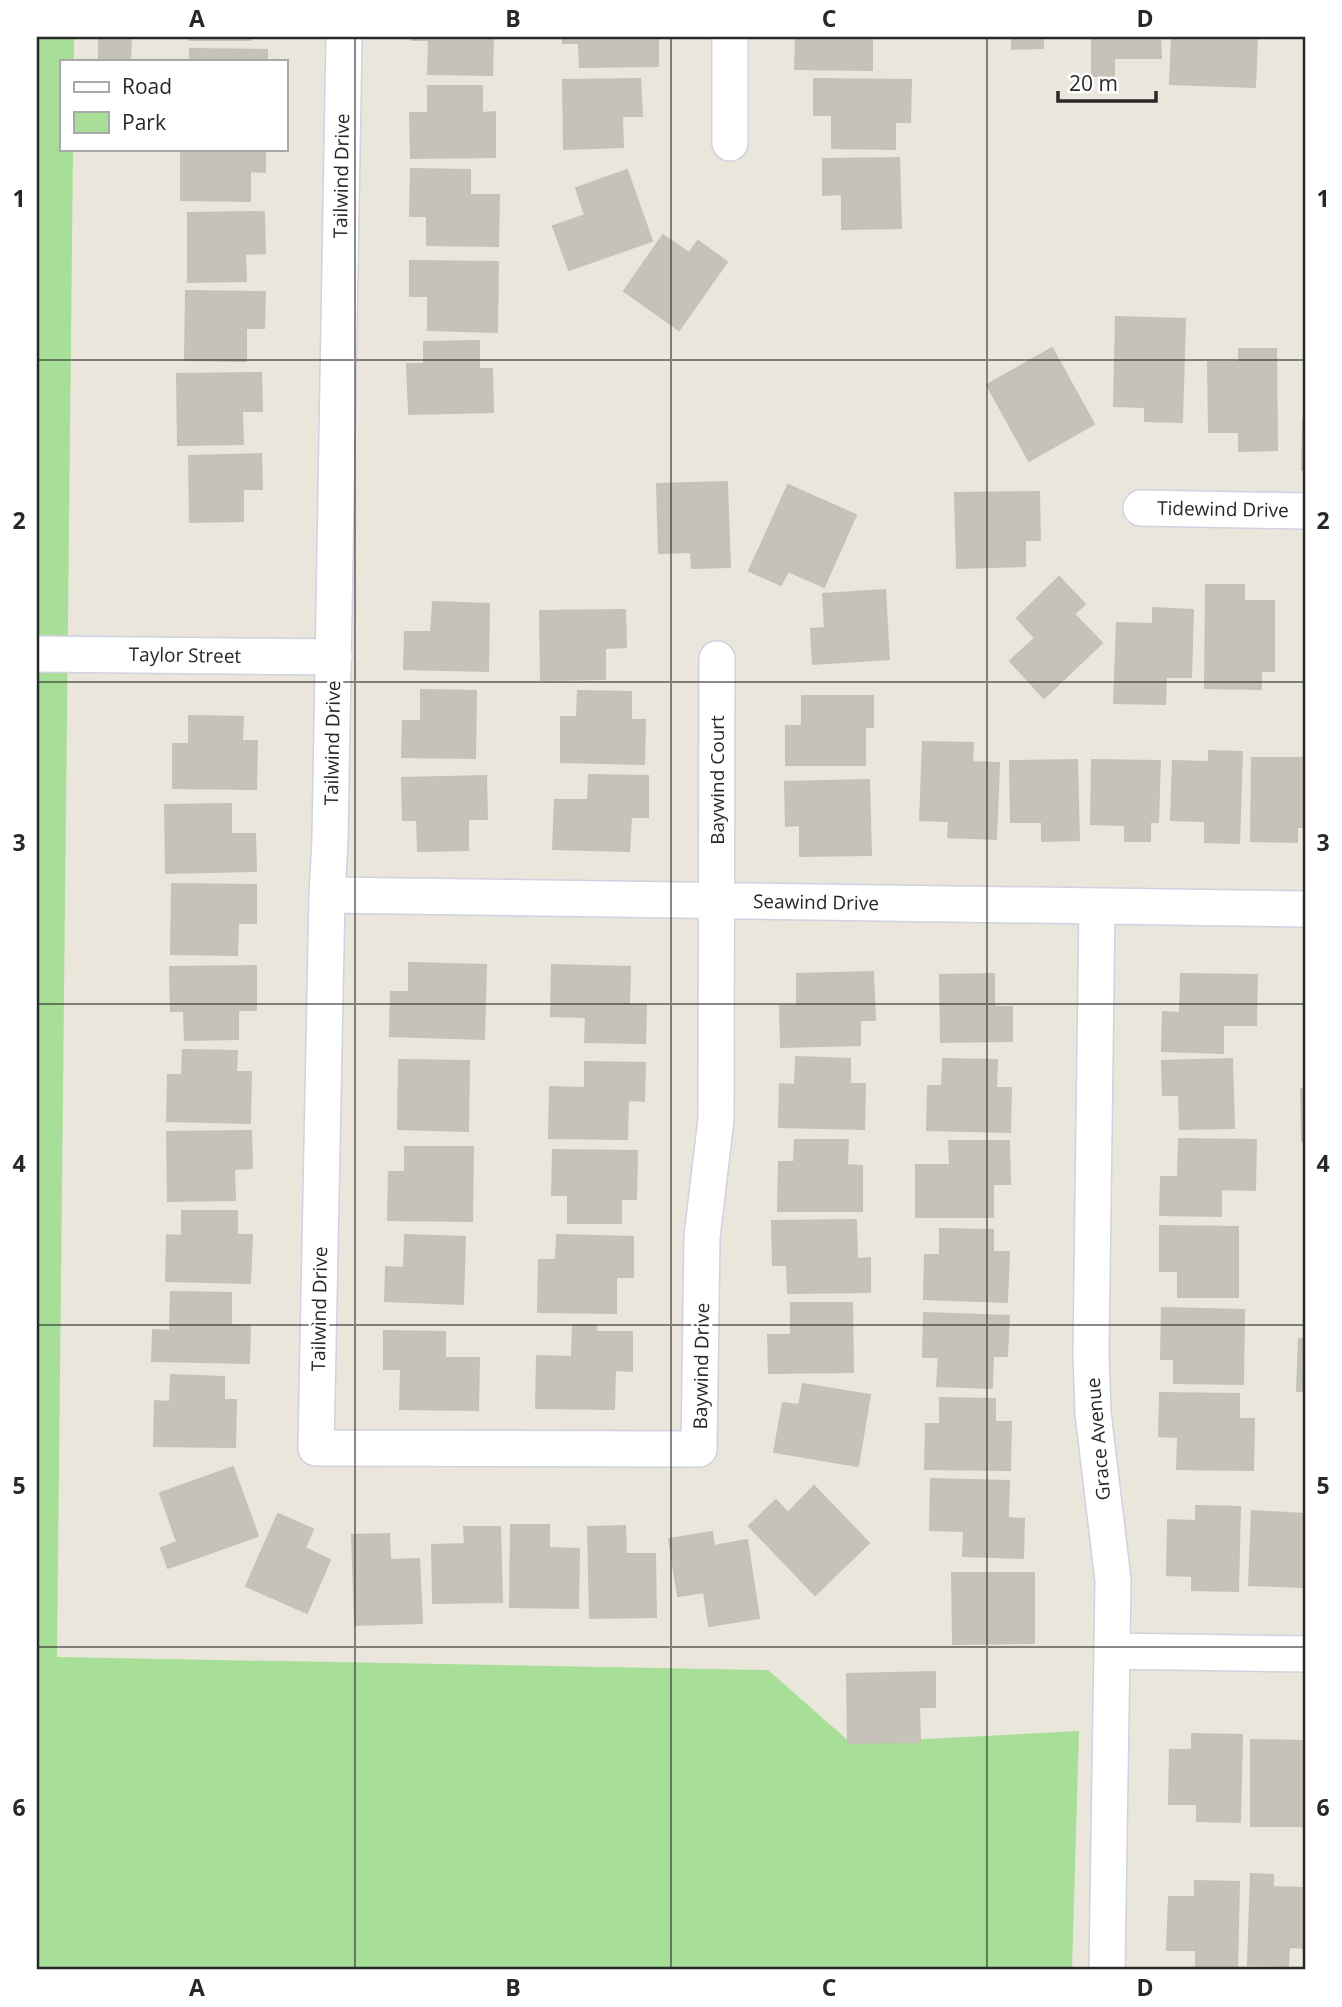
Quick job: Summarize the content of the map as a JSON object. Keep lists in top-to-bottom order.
{
  "streets": {
    "street": [
      "Tailwind Drive",
      "Tidewind Drive",
      "Taylor Street",
      "Baywind Court",
      "Seawind Drive",
      "Baywind Drive",
      "Grace Avenue"
    ]
  },
  "crossings": [
    ["Tailwind Drive", "Taylor Street"],
    ["Tailwind Drive", "Seawind Drive"],
    ["Tailwind Drive", "Baywind Drive"],
    ["Baywind Court", "Seawind Drive"],
    ["Baywind Court", "Baywind Drive"],
    ["Seawind Drive", "Baywind Drive"],
    ["Seawind Drive", "Grace Avenue"]
  ],
  "legend": ["Road", "Park"],
  "scale_bar": "20 m",
  "grid": {
    "columns": [
      "A",
      "B",
      "C",
      "D"
    ],
    "rows": [
      "1",
      "2",
      "3",
      "4",
      "5",
      "6"
    ]
  }
}
